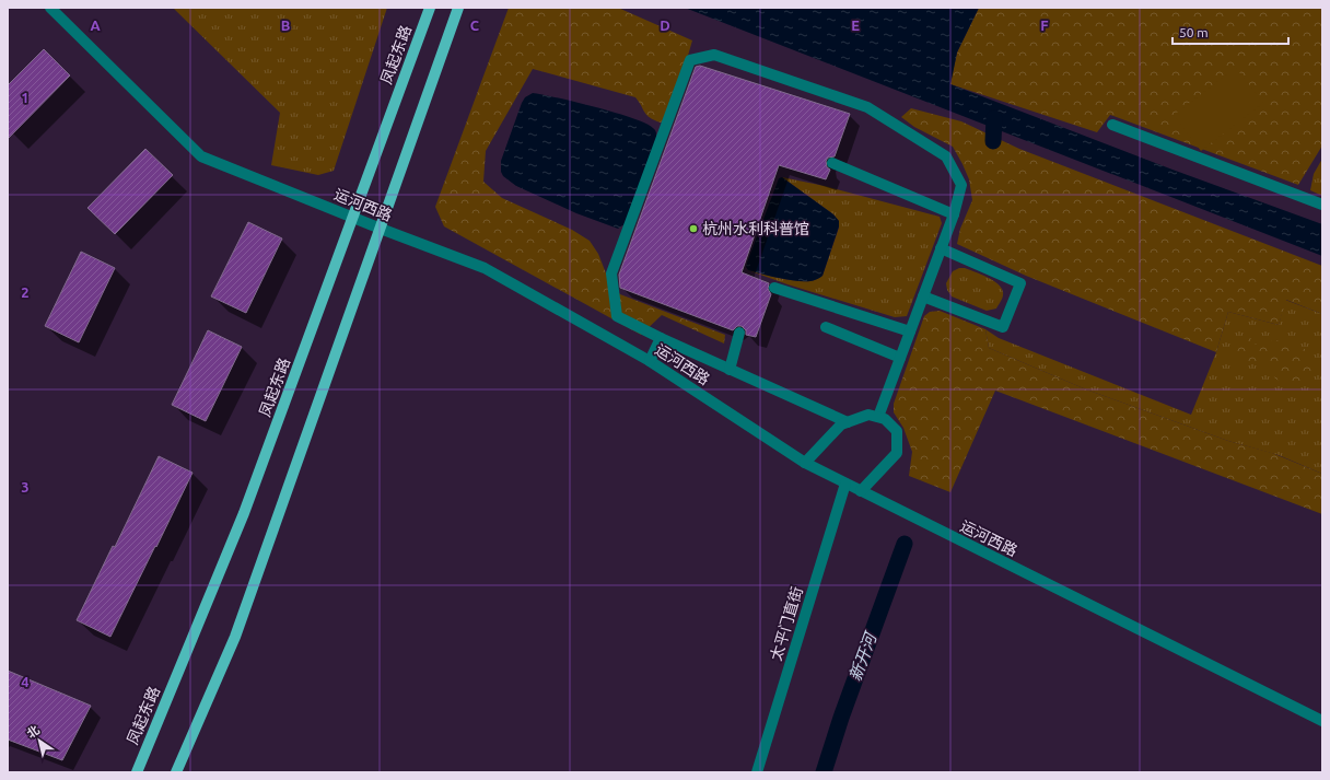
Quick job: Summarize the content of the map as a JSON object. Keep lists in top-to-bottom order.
{
  "streets": {
    "main road": ["凤起东路"],
    "street": ["运河西路", "太平门直街"]
  },
  "crossings": [
    ["凤起东路", "运河西路"],
    ["运河西路", "太平门直街"]
  ],
  "water": ["新开河"],
  "places": ["杭州水利科普馆"],
  "scale_bar": "50 m",
  "north": "top left",
  "grid": {
    "columns": [
      "A",
      "B",
      "C",
      "D",
      "E",
      "F"
    ],
    "rows": [
      "1",
      "2",
      "3",
      "4"
    ]
  }
}
